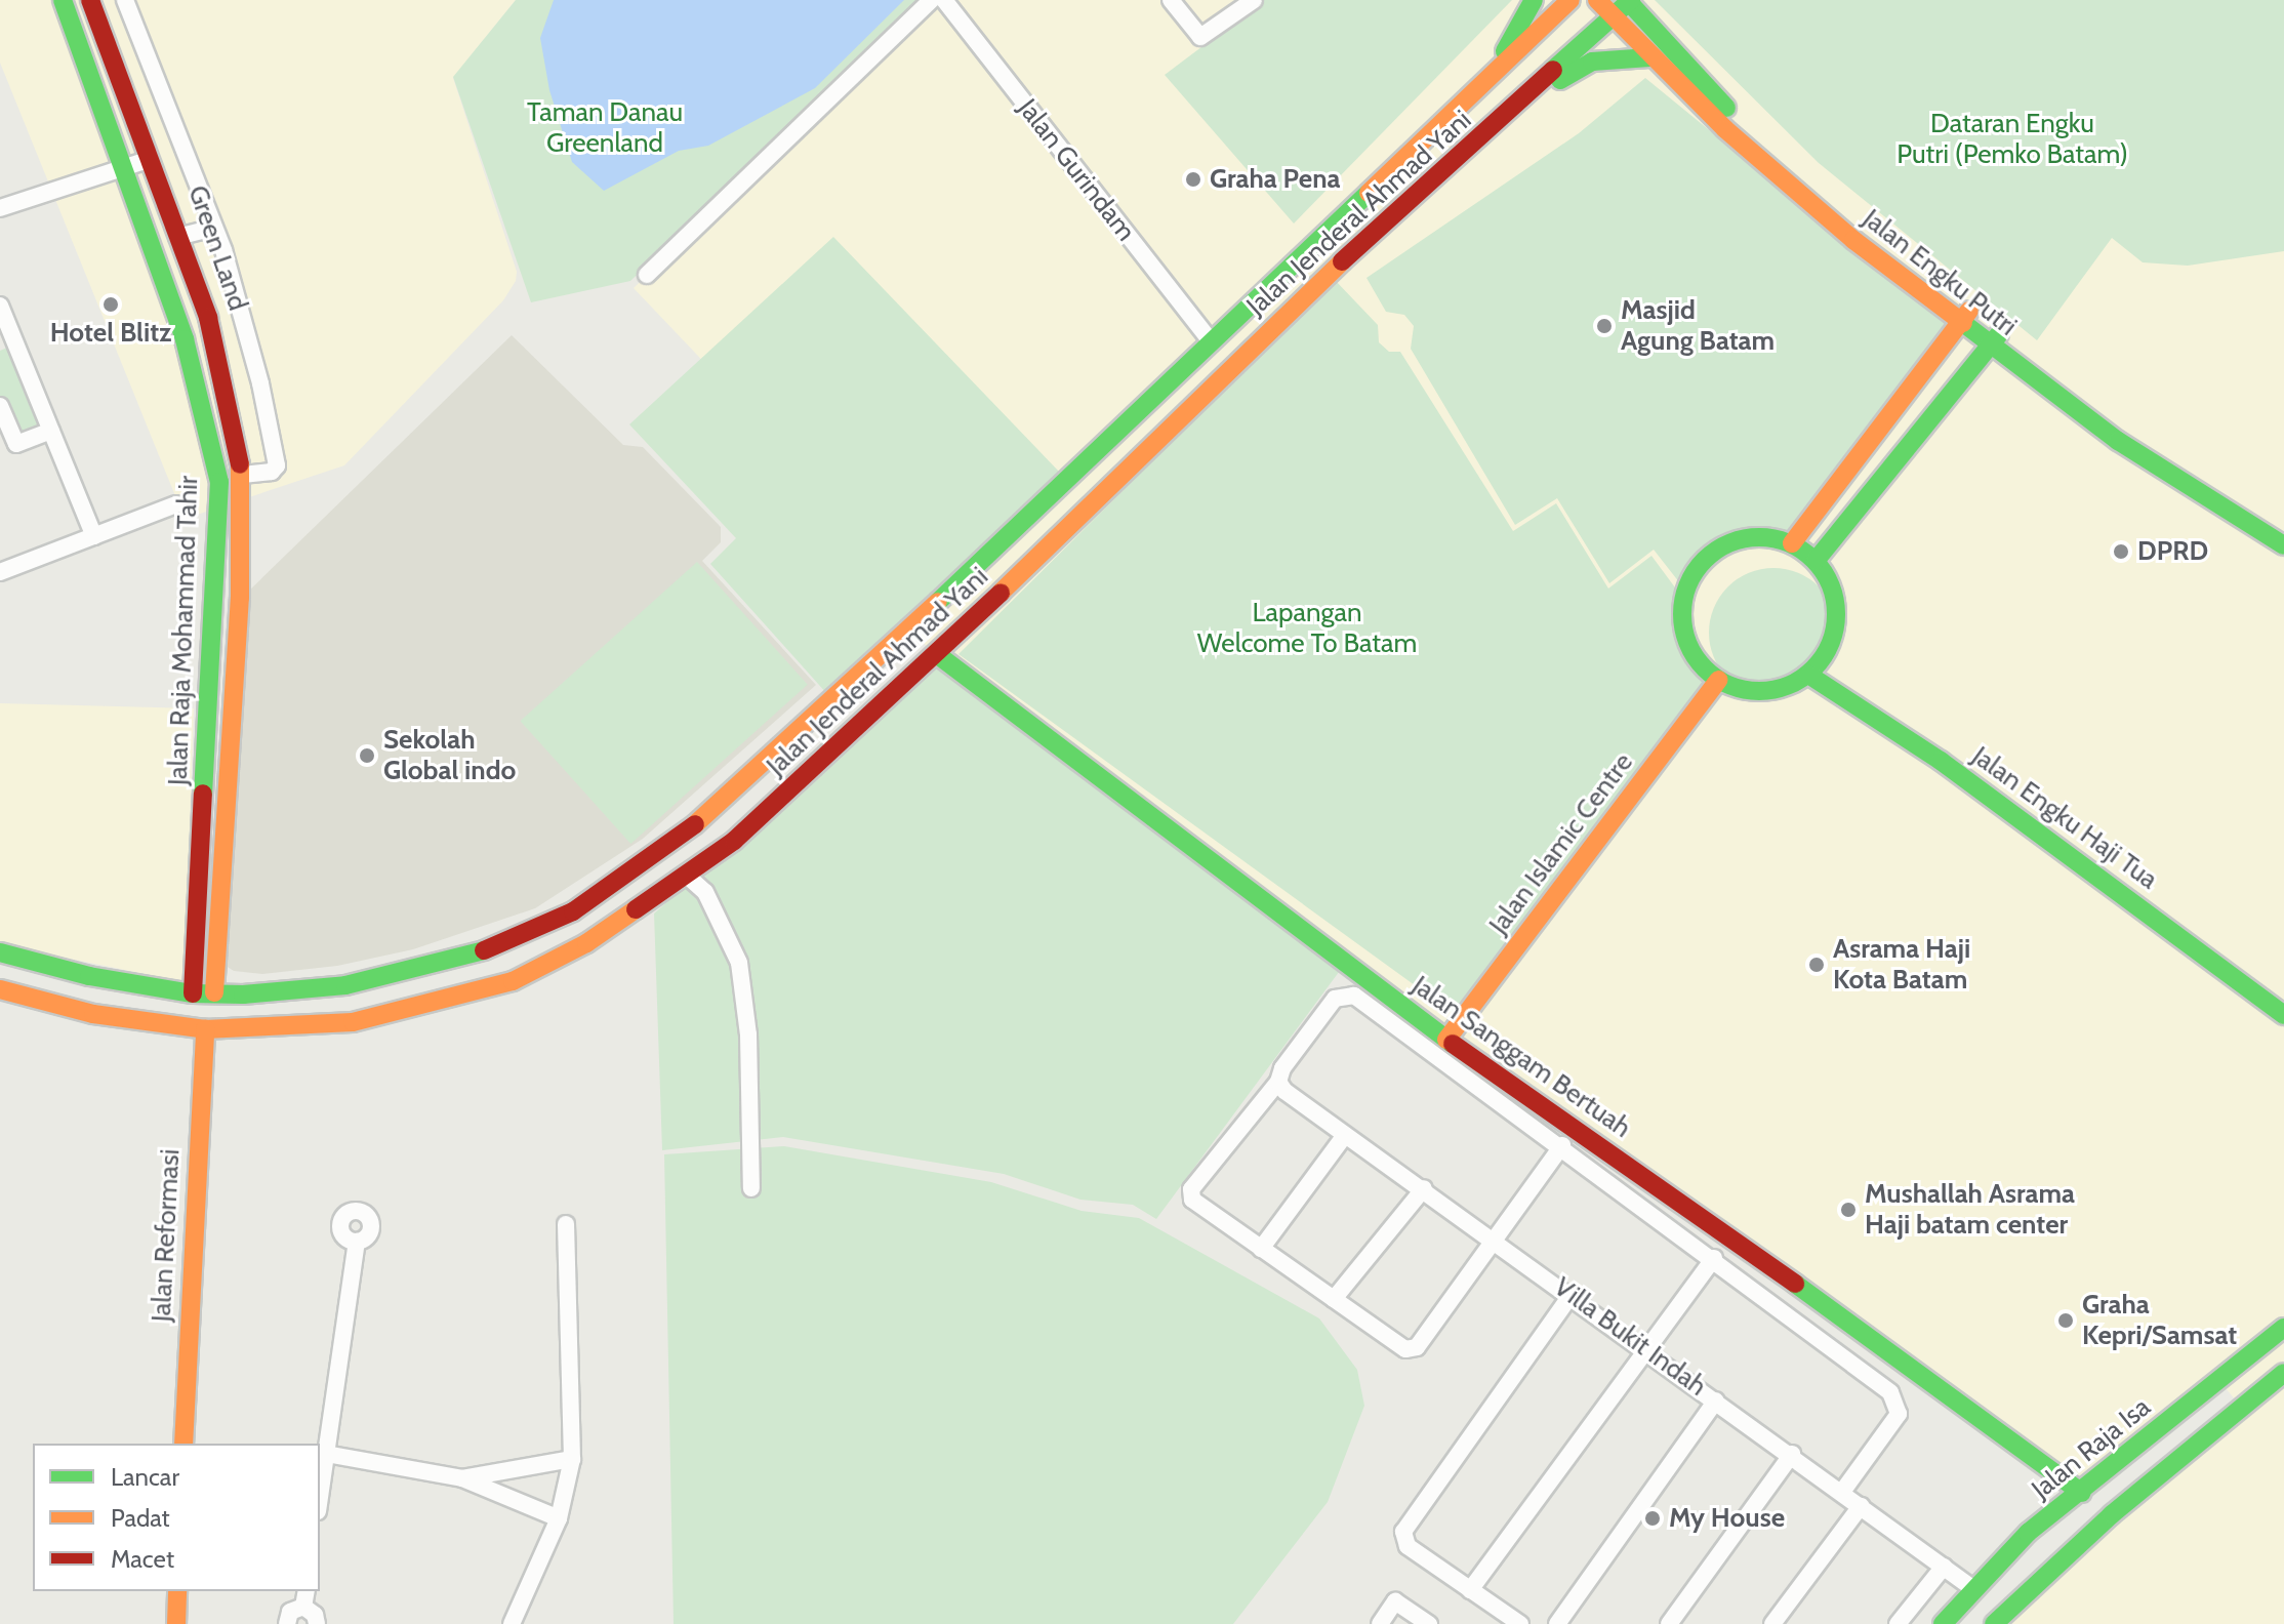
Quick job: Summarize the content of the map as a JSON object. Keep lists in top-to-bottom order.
{
  "streets": {
    "main road": [
      "Jalan Jenderal Ahmad Yani",
      "Jalan Engku Putri",
      "Jalan Raja Mohammad Tahir",
      "Jalan Engku Haji Tua",
      "Jalan Islamic Centre",
      "Jalan Sanggam Bertuah",
      "Jalan Reformasi",
      "Jalan Raja Isa"
    ],
    "street": ["Jalan Gurindam", "Green Land", "Villa Bukit Indah"]
  },
  "crossings": [
    ["Jalan Gurindam", "Jalan Jenderal Ahmad Yani"],
    ["Jalan Jenderal Ahmad Yani", "Jalan Engku Putri"],
    ["Jalan Jenderal Ahmad Yani", "Jalan Raja Mohammad Tahir"],
    ["Jalan Jenderal Ahmad Yani", "Jalan Sanggam Bertuah"],
    ["Jalan Jenderal Ahmad Yani", "Jalan Reformasi"],
    ["Green Land", "Jalan Raja Mohammad Tahir"],
    ["Jalan Engku Haji Tua", "Jalan Islamic Centre"],
    ["Jalan Islamic Centre", "Jalan Sanggam Bertuah"],
    ["Jalan Sanggam Bertuah", "Jalan Raja Isa"],
    ["Villa Bukit Indah", "Jalan Raja Isa"]
  ],
  "parks": ["Taman Danau Greenland", "Dataran Engku Putri (Pemko Batam)", "Lapangan Welcome To Batam"],
  "places": [
    "Graha Pena",
    "Hotel Blitz",
    "Masjid Agung Batam",
    "DPRD",
    "Sekolah Global indo",
    "Asrama Haji Kota Batam",
    "Mushallah Asrama Haji batam center",
    "Graha Kepri/Samsat",
    "My House"
  ],
  "legend": ["Lancar", "Padat", "Macet"]
}
